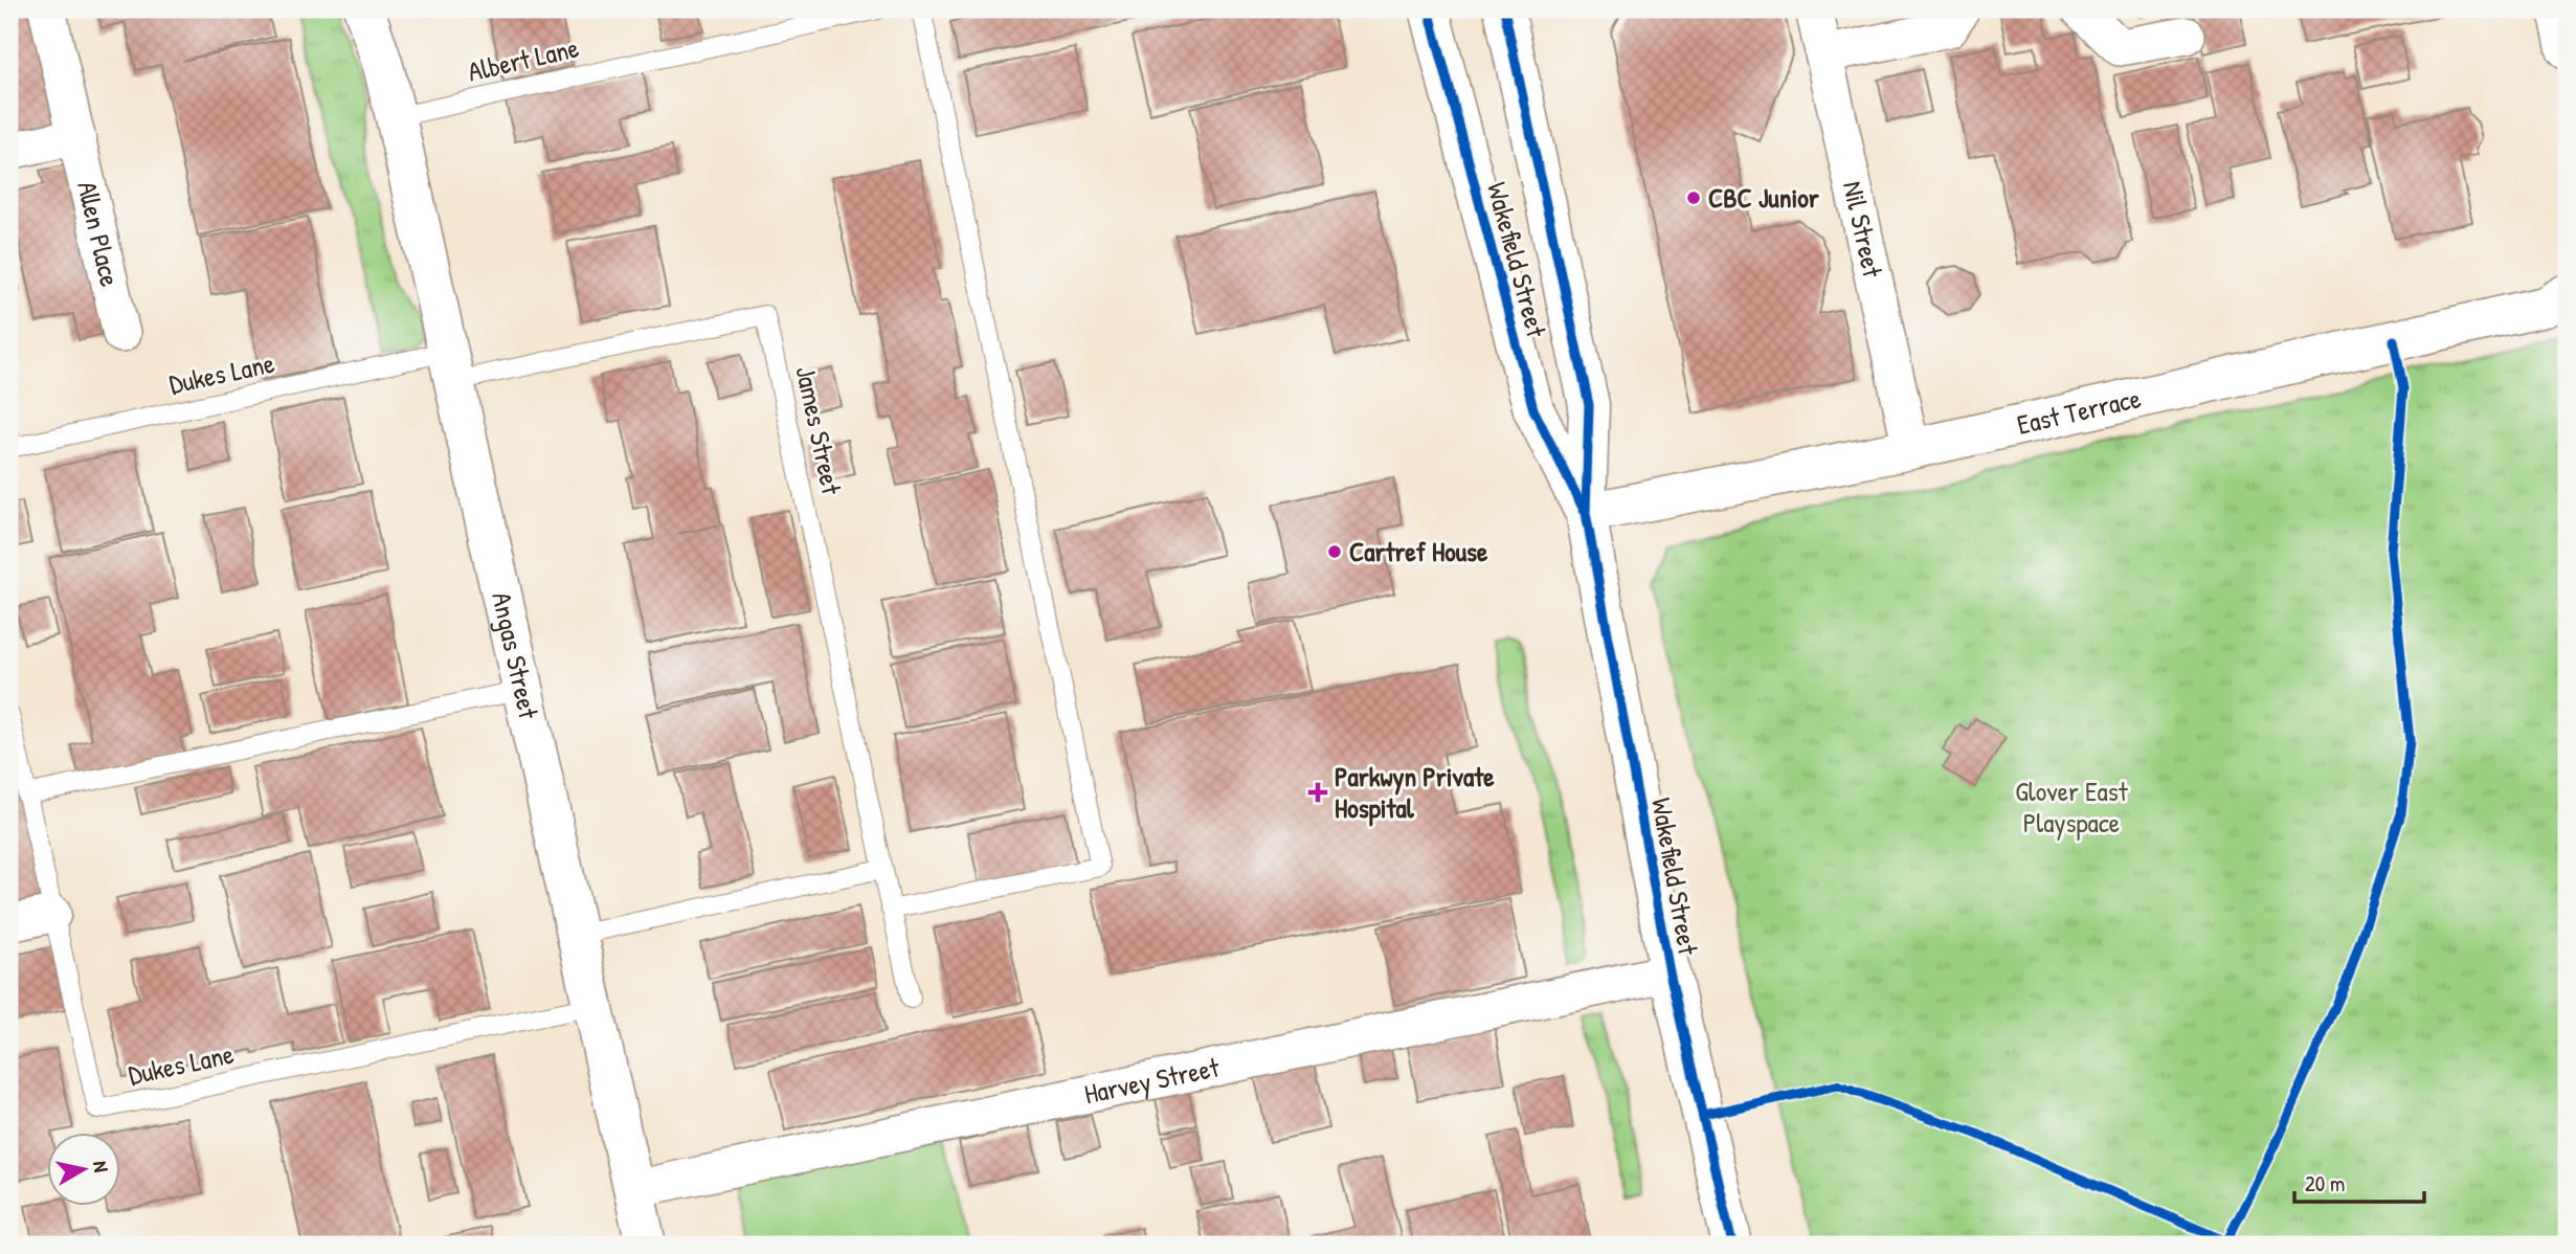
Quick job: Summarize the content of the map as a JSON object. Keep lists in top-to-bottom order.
{
  "streets": {
    "street": [
      "Nil Street",
      "Allen Place",
      "Wakefield Street",
      "East Terrace",
      "Angas Street",
      "Harvey Street"
    ],
    "lane": ["Albert Lane", "Dukes Lane", "James Street"]
  },
  "crossings": [
    ["Albert Lane", "Angas Street"],
    ["Nil Street", "East Terrace"],
    ["Wakefield Street", "East Terrace"],
    ["Wakefield Street", "Harvey Street"],
    ["Dukes Lane", "James Street"],
    ["Dukes Lane", "Angas Street"],
    ["James Street", "Angas Street"],
    ["Angas Street", "Harvey Street"]
  ],
  "parks": ["Glover East Playspace"],
  "places": {
    "other": ["CBC Junior", "Cartref House"],
    "health": ["Parkwyn Private Hospital"]
  },
  "scale_bar": "20 m",
  "north": "right"
}
